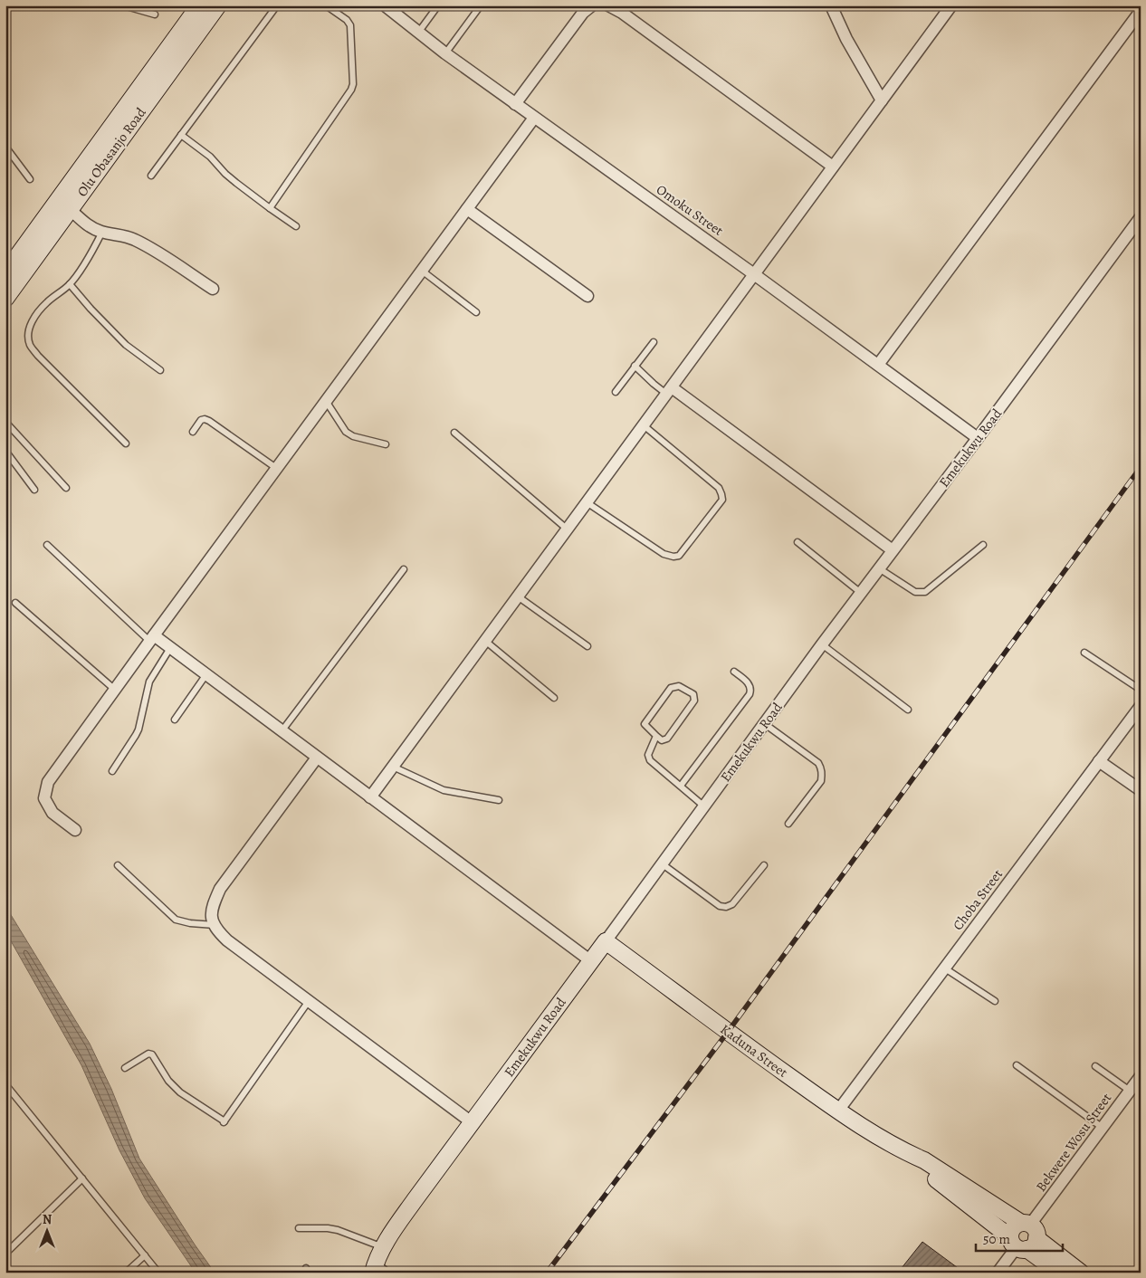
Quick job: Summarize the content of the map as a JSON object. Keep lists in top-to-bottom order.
{
  "streets": {
    "street": [
      "Olu Obasanjo Road",
      "Omoku Street",
      "Emekukwu Road",
      "Choba Street",
      "Kaduna Street",
      "Bekwere Wosu Street"
    ]
  },
  "crossings": [
    ["Omoku Street", "Emekukwu Road"],
    ["Emekukwu Road", "Kaduna Street"],
    ["Choba Street", "Kaduna Street"],
    ["Kaduna Street", "Bekwere Wosu Street"]
  ],
  "scale_bar": "50 m",
  "north": "top"
}
